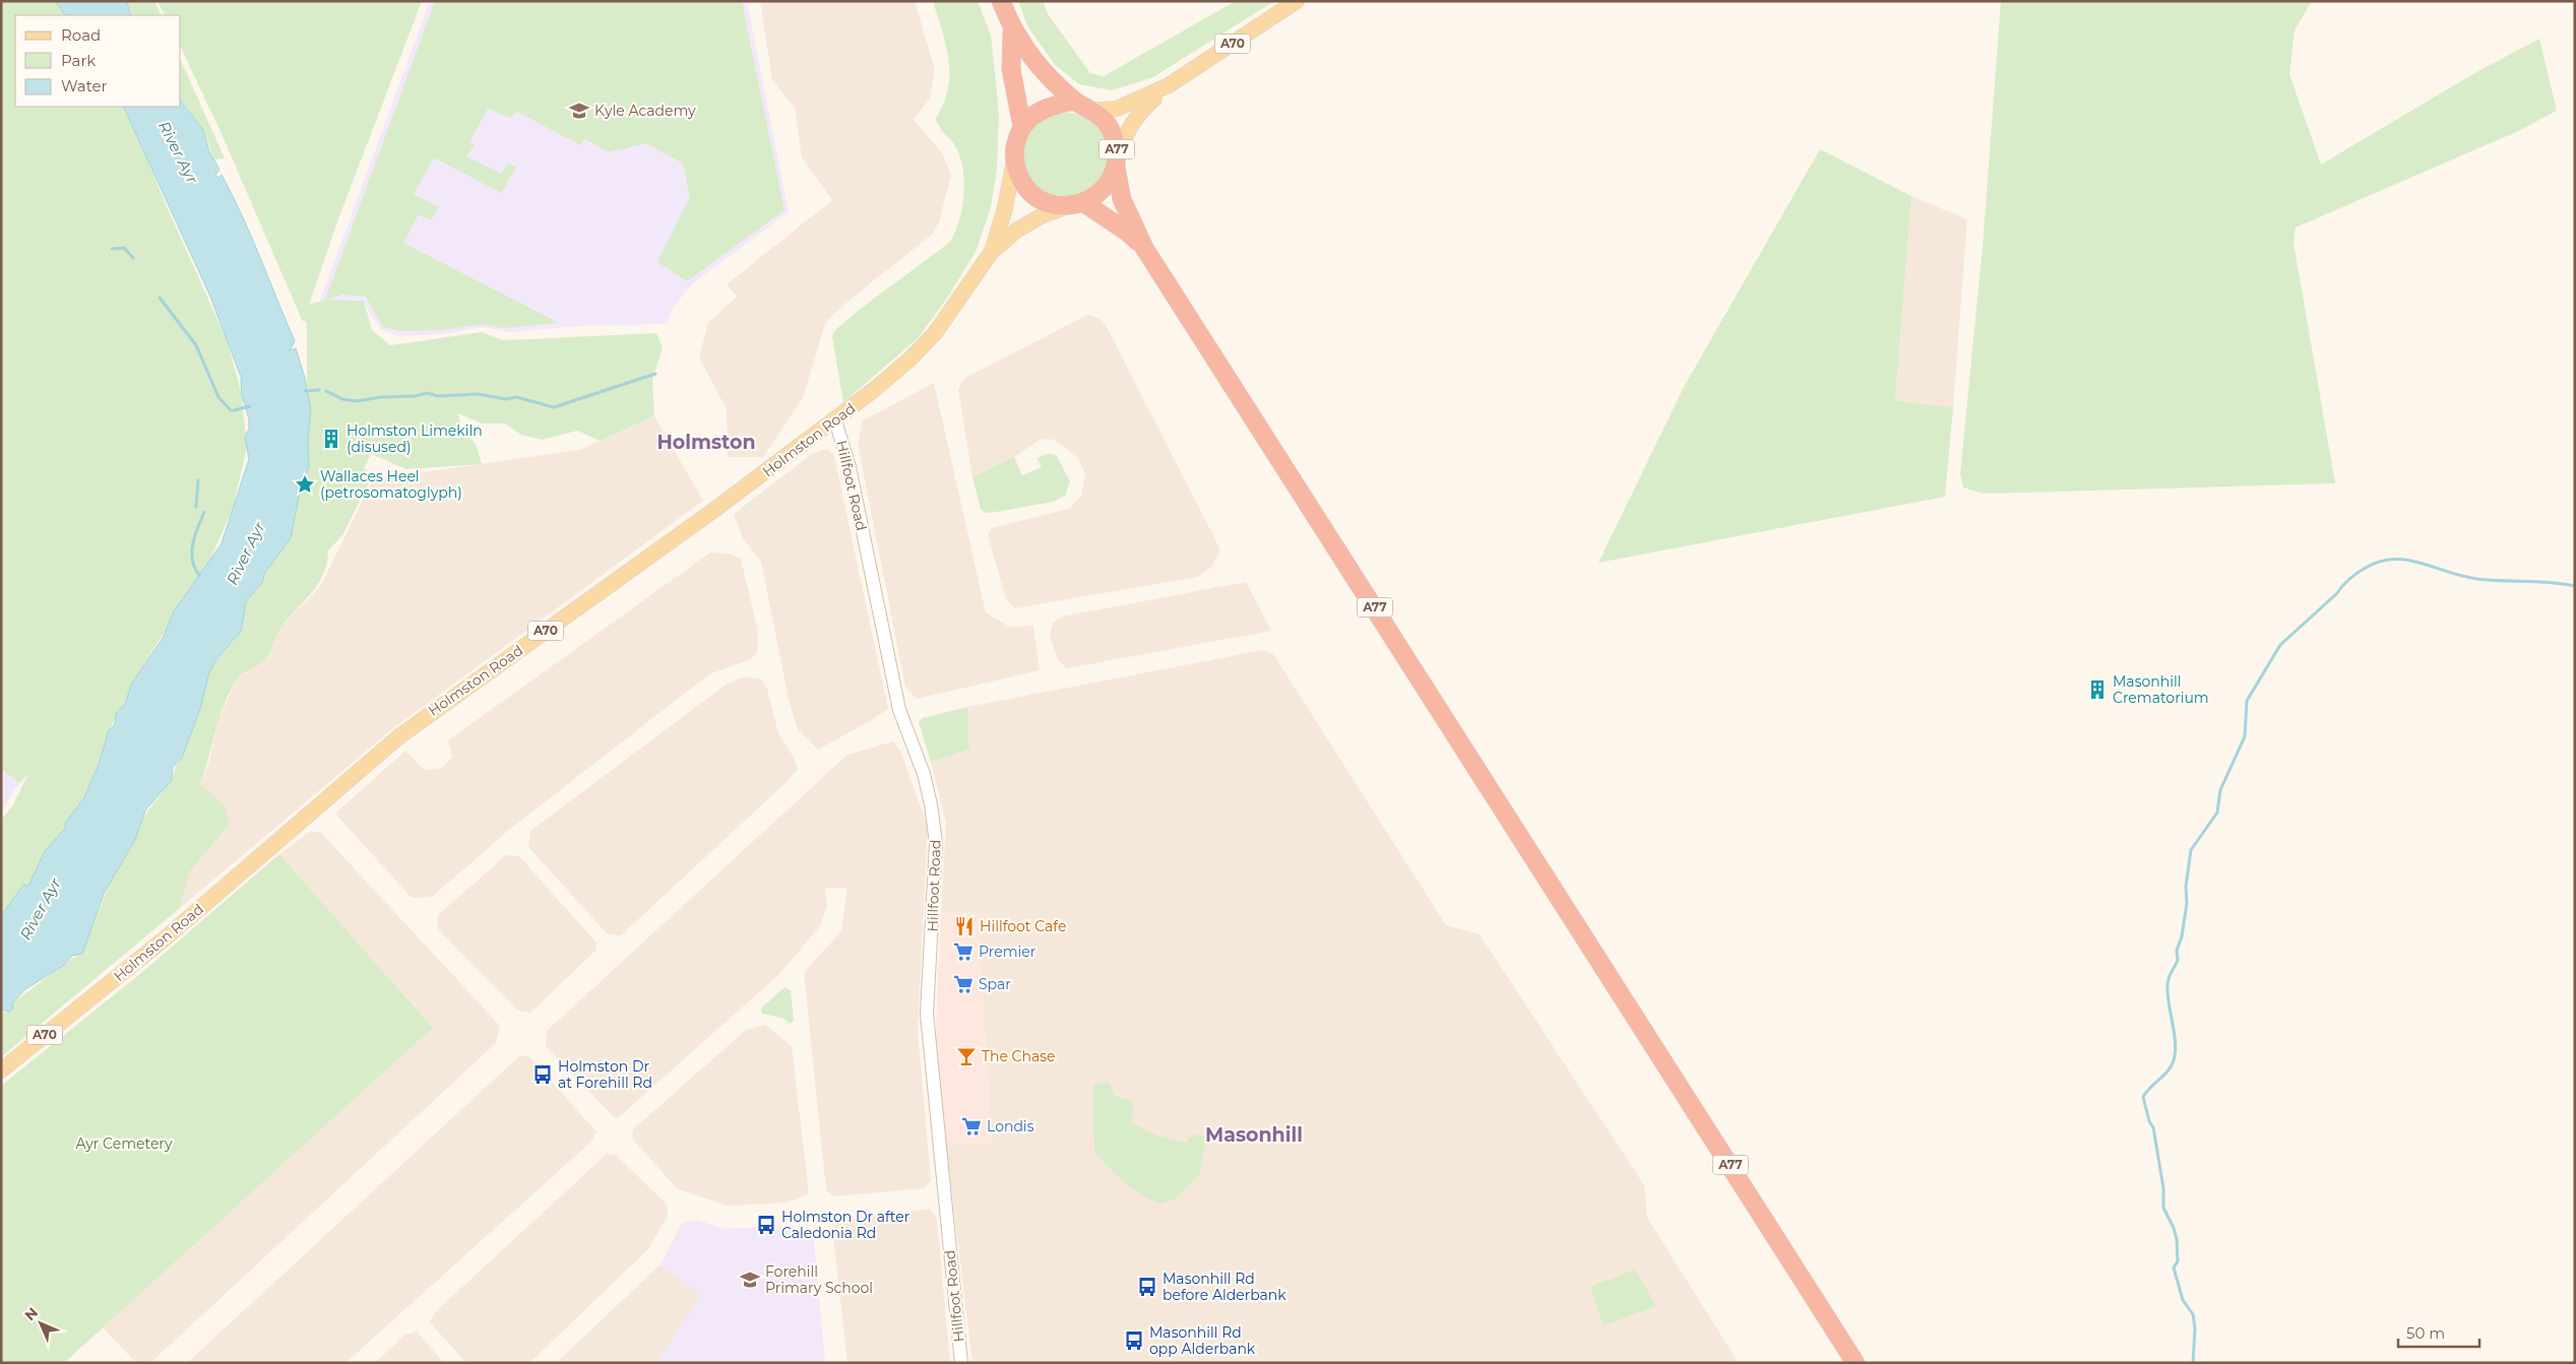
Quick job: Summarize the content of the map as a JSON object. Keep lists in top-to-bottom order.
{
  "streets": {
    "highway": ["A77"],
    "main road": ["A70", "Holmston Road"],
    "street": ["Hillfoot Road"]
  },
  "crossings": [
    ["A70", "A77"],
    ["A70", "Holmston Road"],
    ["Holmston Road", "Hillfoot Road"]
  ],
  "districts": ["Holmston", "Masonhill"],
  "water": ["River Ayr"],
  "parks": ["Ayr Cemetery"],
  "places": {
    "school or university": ["Kyle Academy", "Forehill Primary School"],
    "building": ["Holmston Limekiln (disused)", "Masonhill Crematorium"],
    "place": ["Wallaces Heel (petrosomatoglyph)"],
    "restaurant": ["Hillfoot Cafe"],
    "supermarket": ["Premier", "Spar", "Londis"],
    "bar": ["The Chase"],
    "bus stop": [
      "Holmston Dr at Forehill Rd",
      "Holmston Dr after Caledonia Rd",
      "Masonhill Rd before Alderbank",
      "Masonhill Rd opp Alderbank"
    ]
  },
  "legend": ["Road", "Park", "Water"],
  "scale_bar": "50 m",
  "north": "top left"
}
